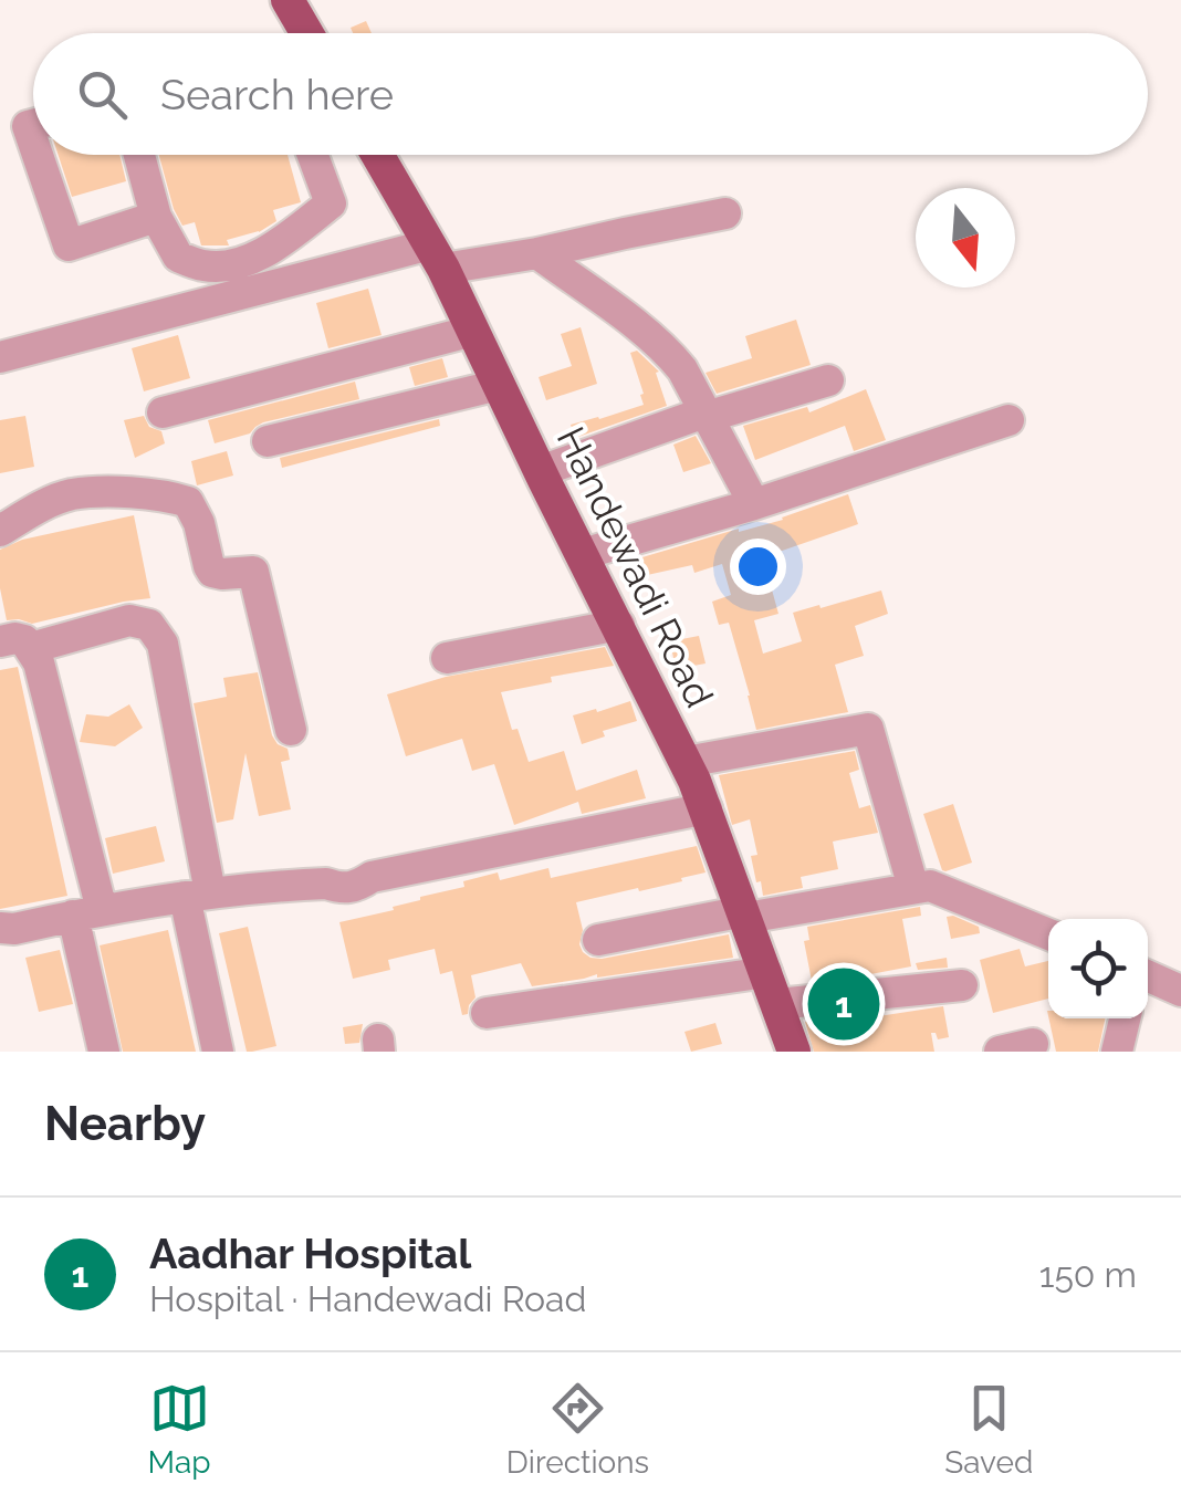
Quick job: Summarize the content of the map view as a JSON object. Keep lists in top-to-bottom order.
{
  "streets": {
    "main road": ["Handewadi Road"]
  },
  "north": "bottom",
  "page": {
    "search": "Search here",
    "pins": "1",
    "heading": "Nearby",
    "list": [
      {
        "mark": "1",
        "name": "Aadhar Hospital",
        "note": "Hospital · Handewadi Road",
        "value": "150 m"
      }
    ],
    "nav": ["Map", "Directions", "Saved"]
  }
}
